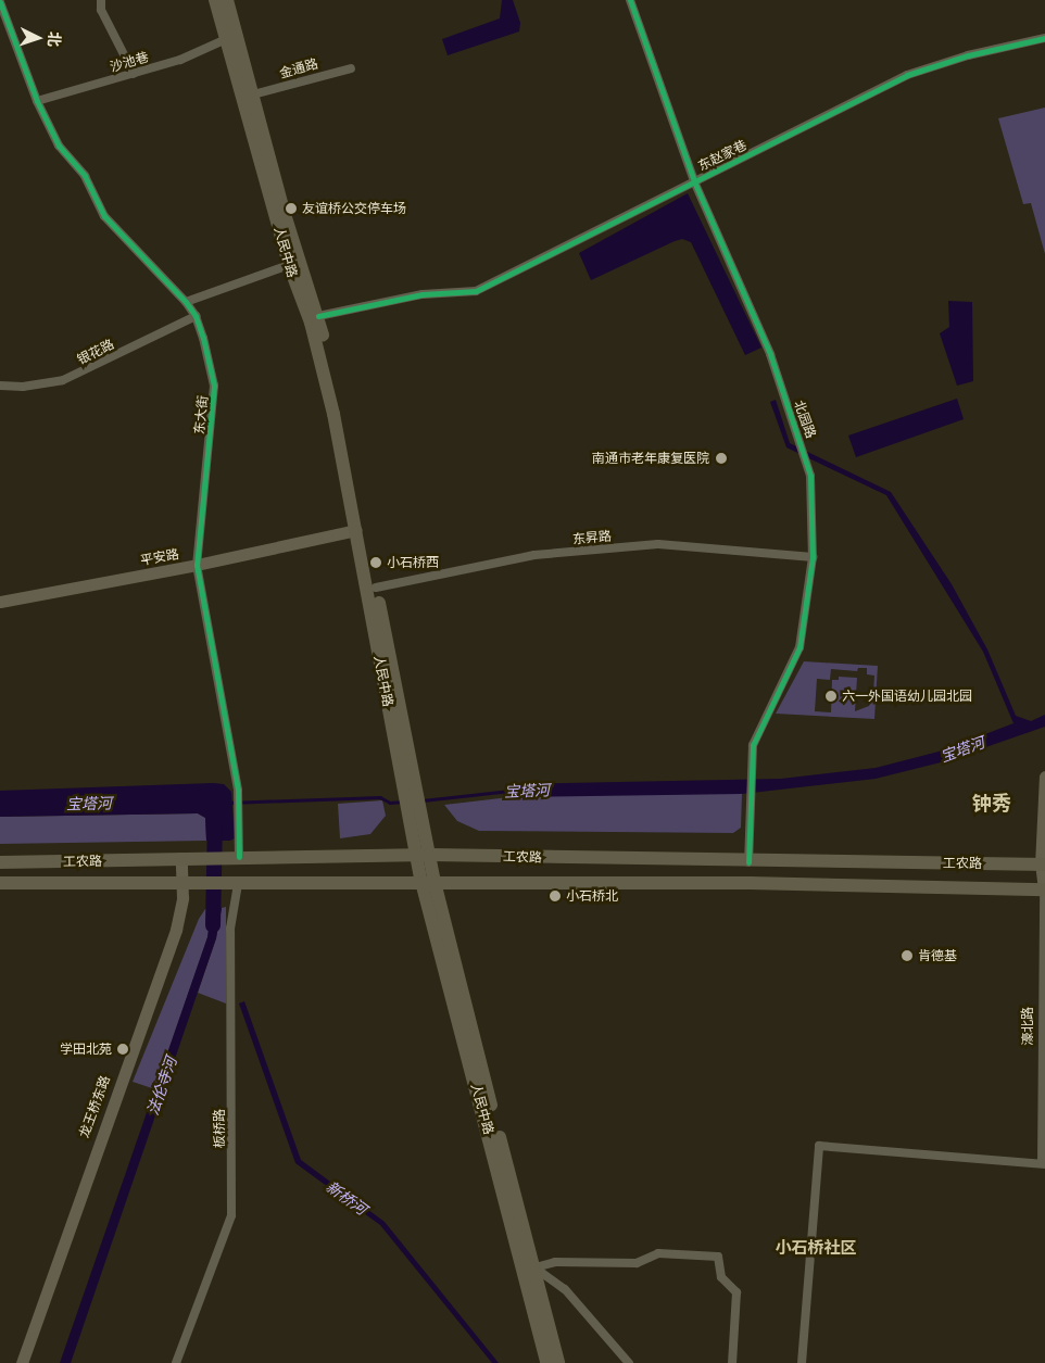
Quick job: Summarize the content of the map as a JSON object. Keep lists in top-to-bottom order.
{
  "streets": {
    "main road": ["人民中路", "工农路"],
    "street": [
      "沙池巷",
      "金通路",
      "东赵家巷",
      "银花路",
      "东大街",
      "北园路",
      "东昇路",
      "平安路",
      "濠北路",
      "龙王桥东路",
      "板桥路"
    ]
  },
  "crossings": [
    ["沙池巷", "人民中路"],
    ["沙池巷", "东大街"],
    ["金通路", "人民中路"],
    ["东赵家巷", "人民中路"],
    ["东赵家巷", "北园路"],
    ["人民中路", "东昇路"],
    ["人民中路", "平安路"],
    ["人民中路", "工农路"],
    ["银花路", "东大街"],
    ["东大街", "平安路"],
    ["东大街", "工农路"],
    ["北园路", "东昇路"],
    ["北园路", "工农路"],
    ["工农路", "濠北路"],
    ["工农路", "龙王桥东路"],
    ["工农路", "板桥路"]
  ],
  "districts": ["钟秀", "小石桥社区"],
  "water": ["宝塔河", "法伦寺河", "新桥河"],
  "places": [
    "友谊桥公交停车场",
    "南通市老年康复医院",
    "小石桥西",
    "六一外国语幼儿园北园",
    "小石桥北",
    "肯德基",
    "学田北苑"
  ],
  "north": "right"
}
